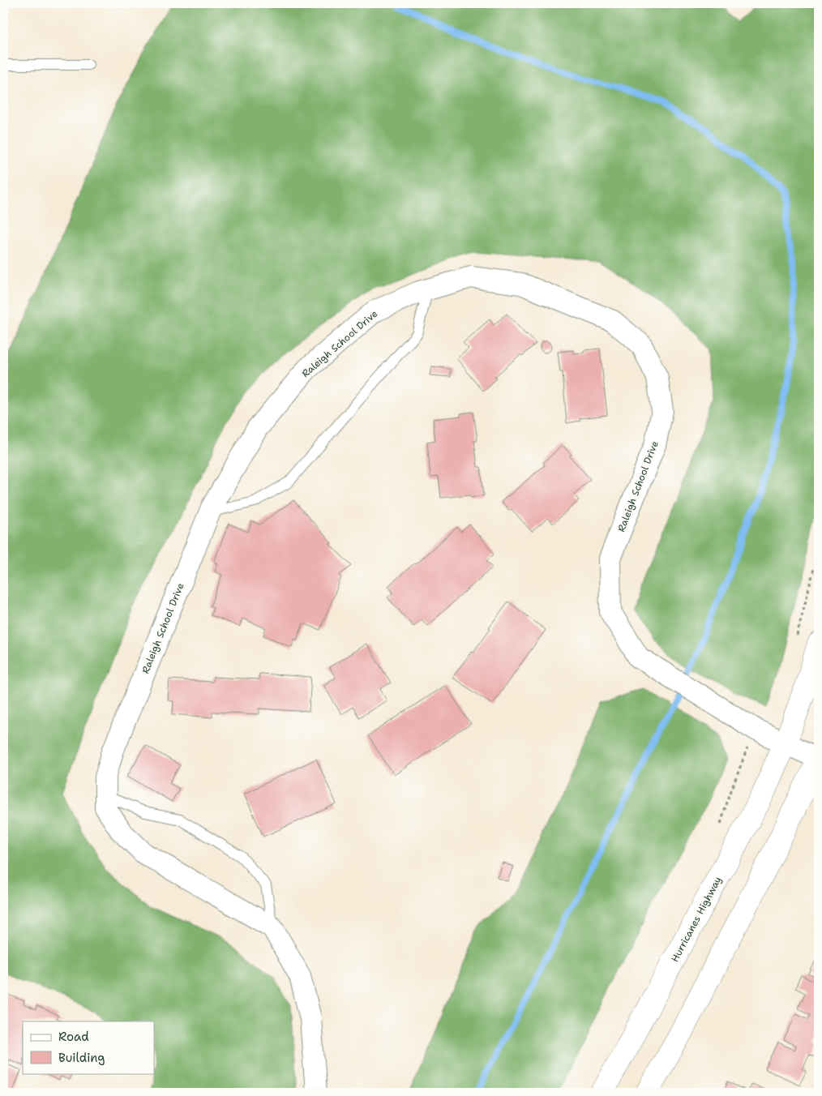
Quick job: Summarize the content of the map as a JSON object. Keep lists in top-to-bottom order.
{
  "streets": {
    "main road": ["Hurricanes Highway"],
    "street": ["Raleigh School Drive"]
  },
  "crossings": [
    ["Raleigh School Drive", "Hurricanes Highway"]
  ],
  "legend": ["Road", "Building"]
}
